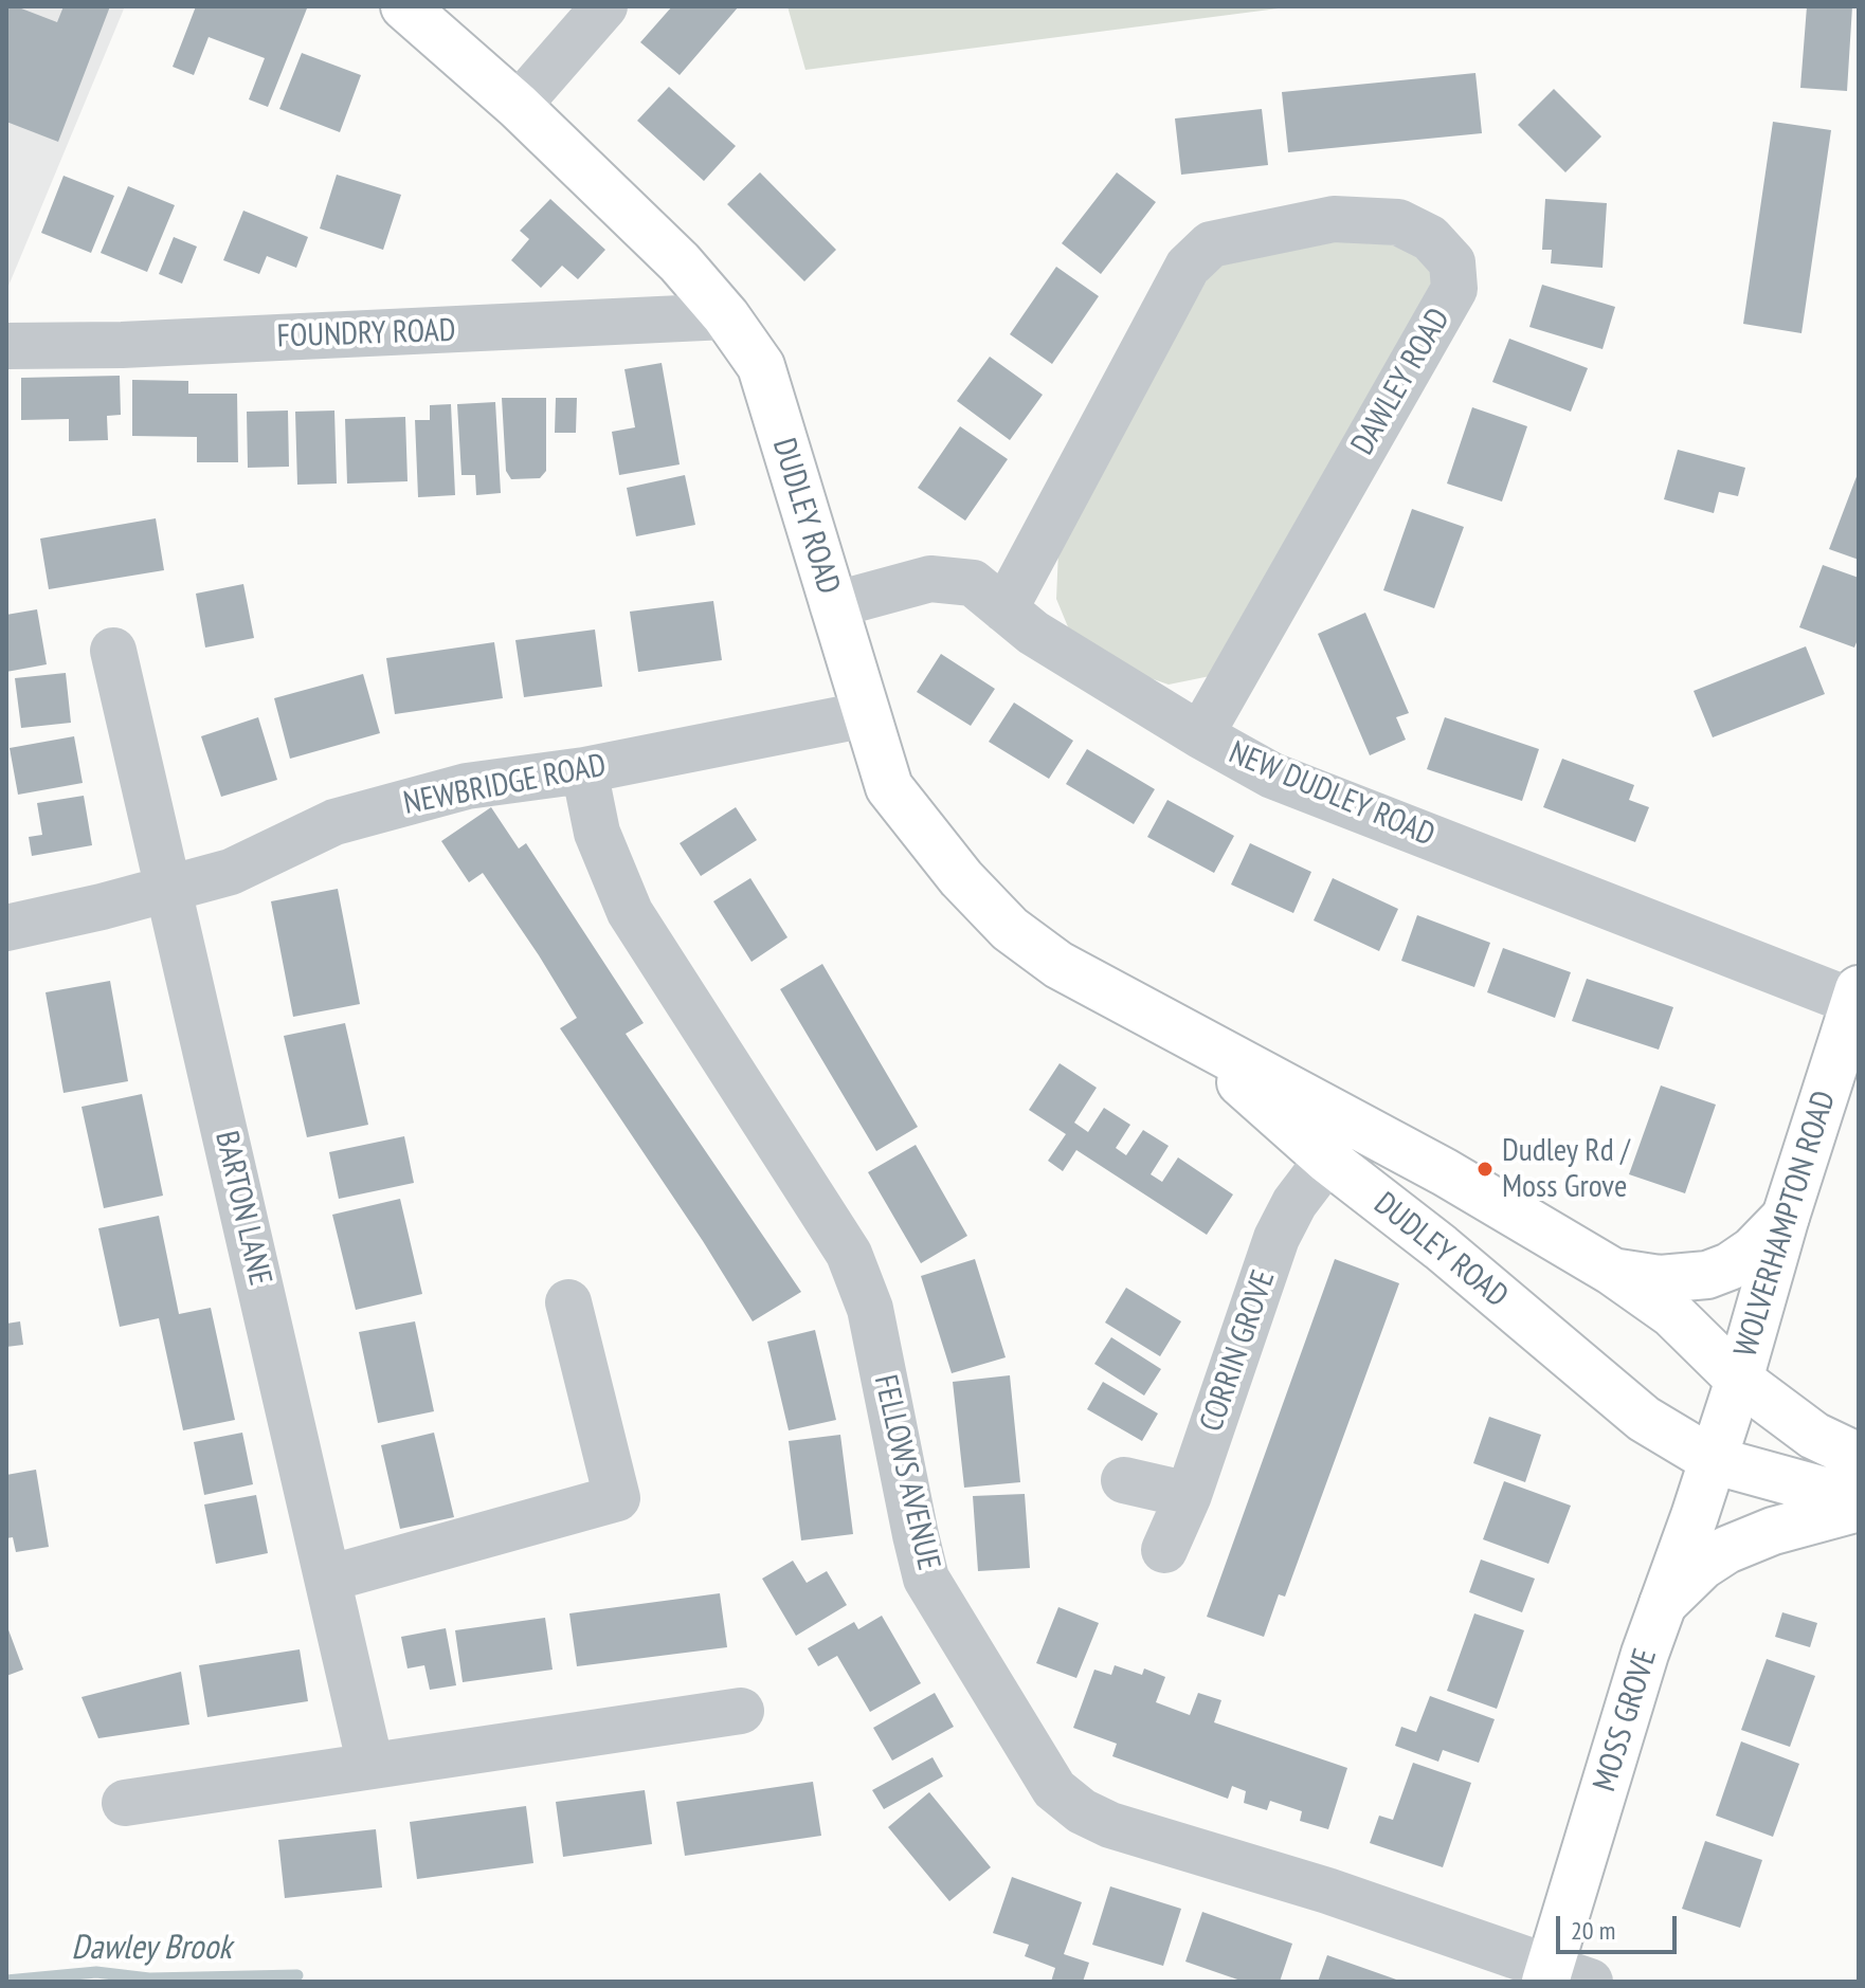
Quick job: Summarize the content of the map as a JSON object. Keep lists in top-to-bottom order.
{
  "streets": {
    "main road": ["DUDLEY ROAD", "WOLVERHAMPTON ROAD", "MOSS GROVE"],
    "street": [
      "FOUNDRY ROAD",
      "DAWLEY ROAD",
      "NEWBRIDGE ROAD",
      "NEW DUDLEY ROAD",
      "BARTON LANE",
      "CORRIN GROVE",
      "FELLOWS AVENUE"
    ]
  },
  "crossings": [
    ["FOUNDRY ROAD", "DUDLEY ROAD"],
    ["DAWLEY ROAD", "NEW DUDLEY ROAD"],
    ["DUDLEY ROAD", "NEWBRIDGE ROAD"],
    ["DUDLEY ROAD", "NEW DUDLEY ROAD"],
    ["DUDLEY ROAD", "WOLVERHAMPTON ROAD"],
    ["DUDLEY ROAD", "CORRIN GROVE"],
    ["DUDLEY ROAD", "MOSS GROVE"],
    ["NEWBRIDGE ROAD", "BARTON LANE"],
    ["NEWBRIDGE ROAD", "FELLOWS AVENUE"],
    ["NEW DUDLEY ROAD", "WOLVERHAMPTON ROAD"],
    ["WOLVERHAMPTON ROAD", "MOSS GROVE"],
    ["FELLOWS AVENUE", "MOSS GROVE"]
  ],
  "water": ["Dawley Brook"],
  "places": ["Dudley Rd / Moss Grove"],
  "scale_bar": "20 m"
}
